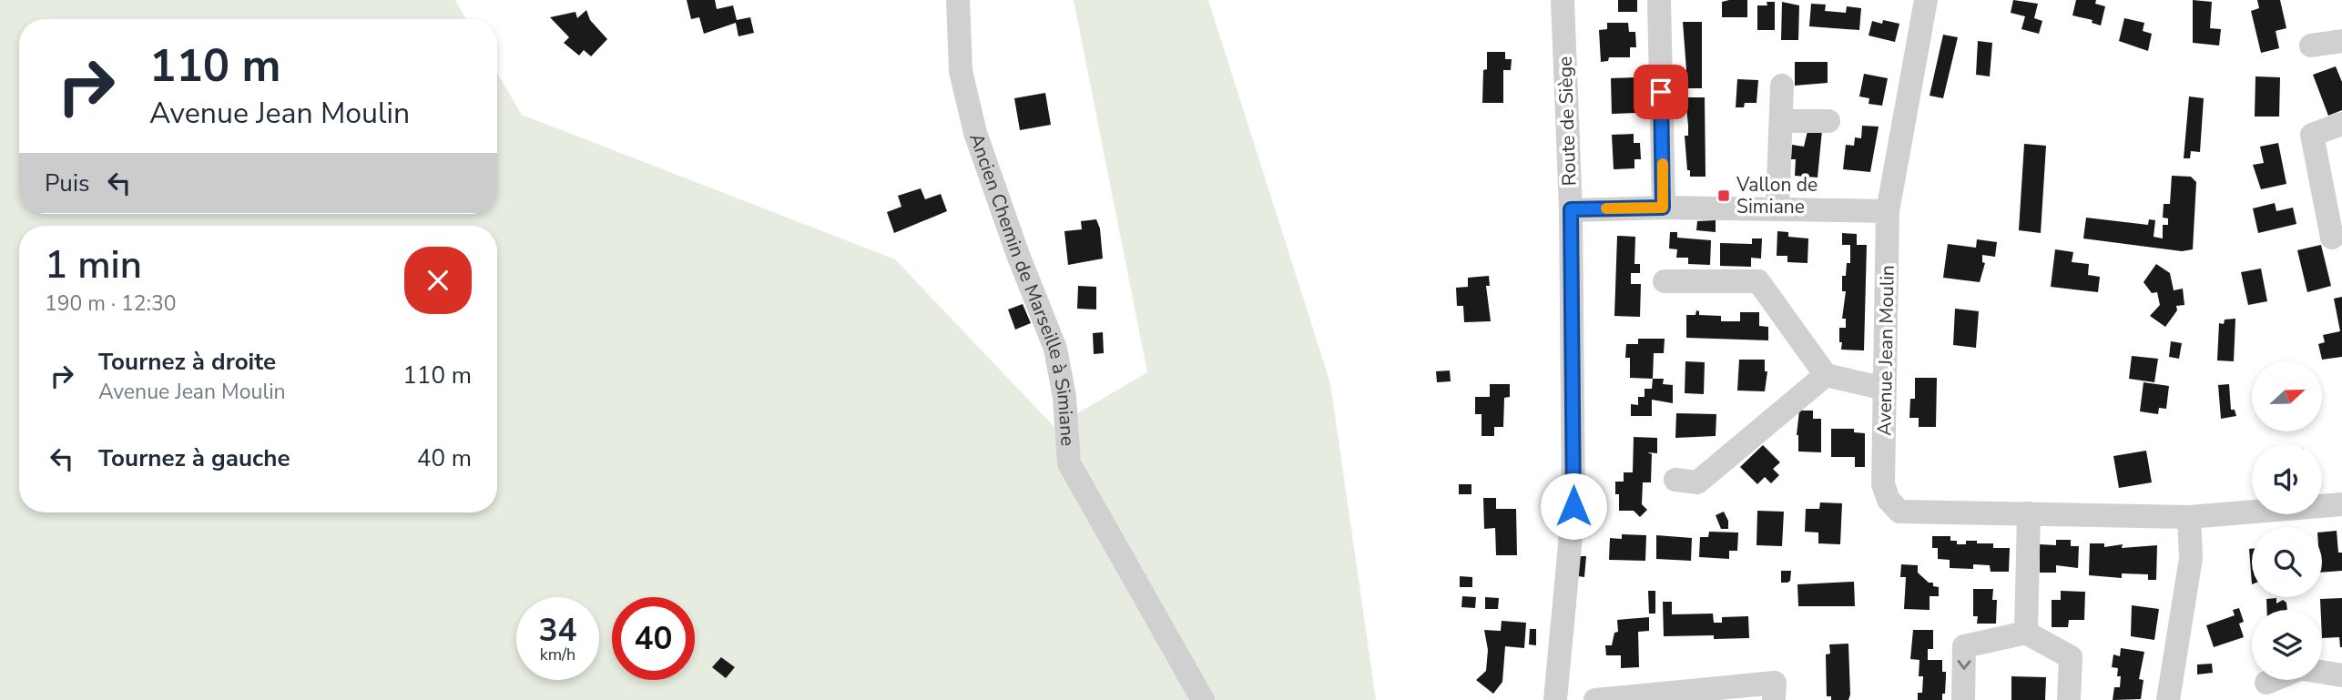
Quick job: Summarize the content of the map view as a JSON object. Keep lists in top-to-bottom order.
{
  "streets": {
    "street": ["Route de Siège", "Ancien Chemin de Marseille à Simiane", "Avenue Jean Moulin"]
  },
  "places": {
    "transit": ["Vallon de Simiane"]
  },
  "north": "right",
  "page": {
    "turn": ["110 m", "Avenue Jean Moulin"],
    "then": "Puis",
    "heading": ["1 min", "190 m · 12:30"],
    "list": [
      {
        "name": "Tournez à droite",
        "note": "Avenue Jean Moulin",
        "value": "110 m"
      },
      {
        "name": "Tournez à gauche",
        "value": "40 m"
      }
    ],
    "speed": "34 km/h",
    "limit": "40"
  }
}
